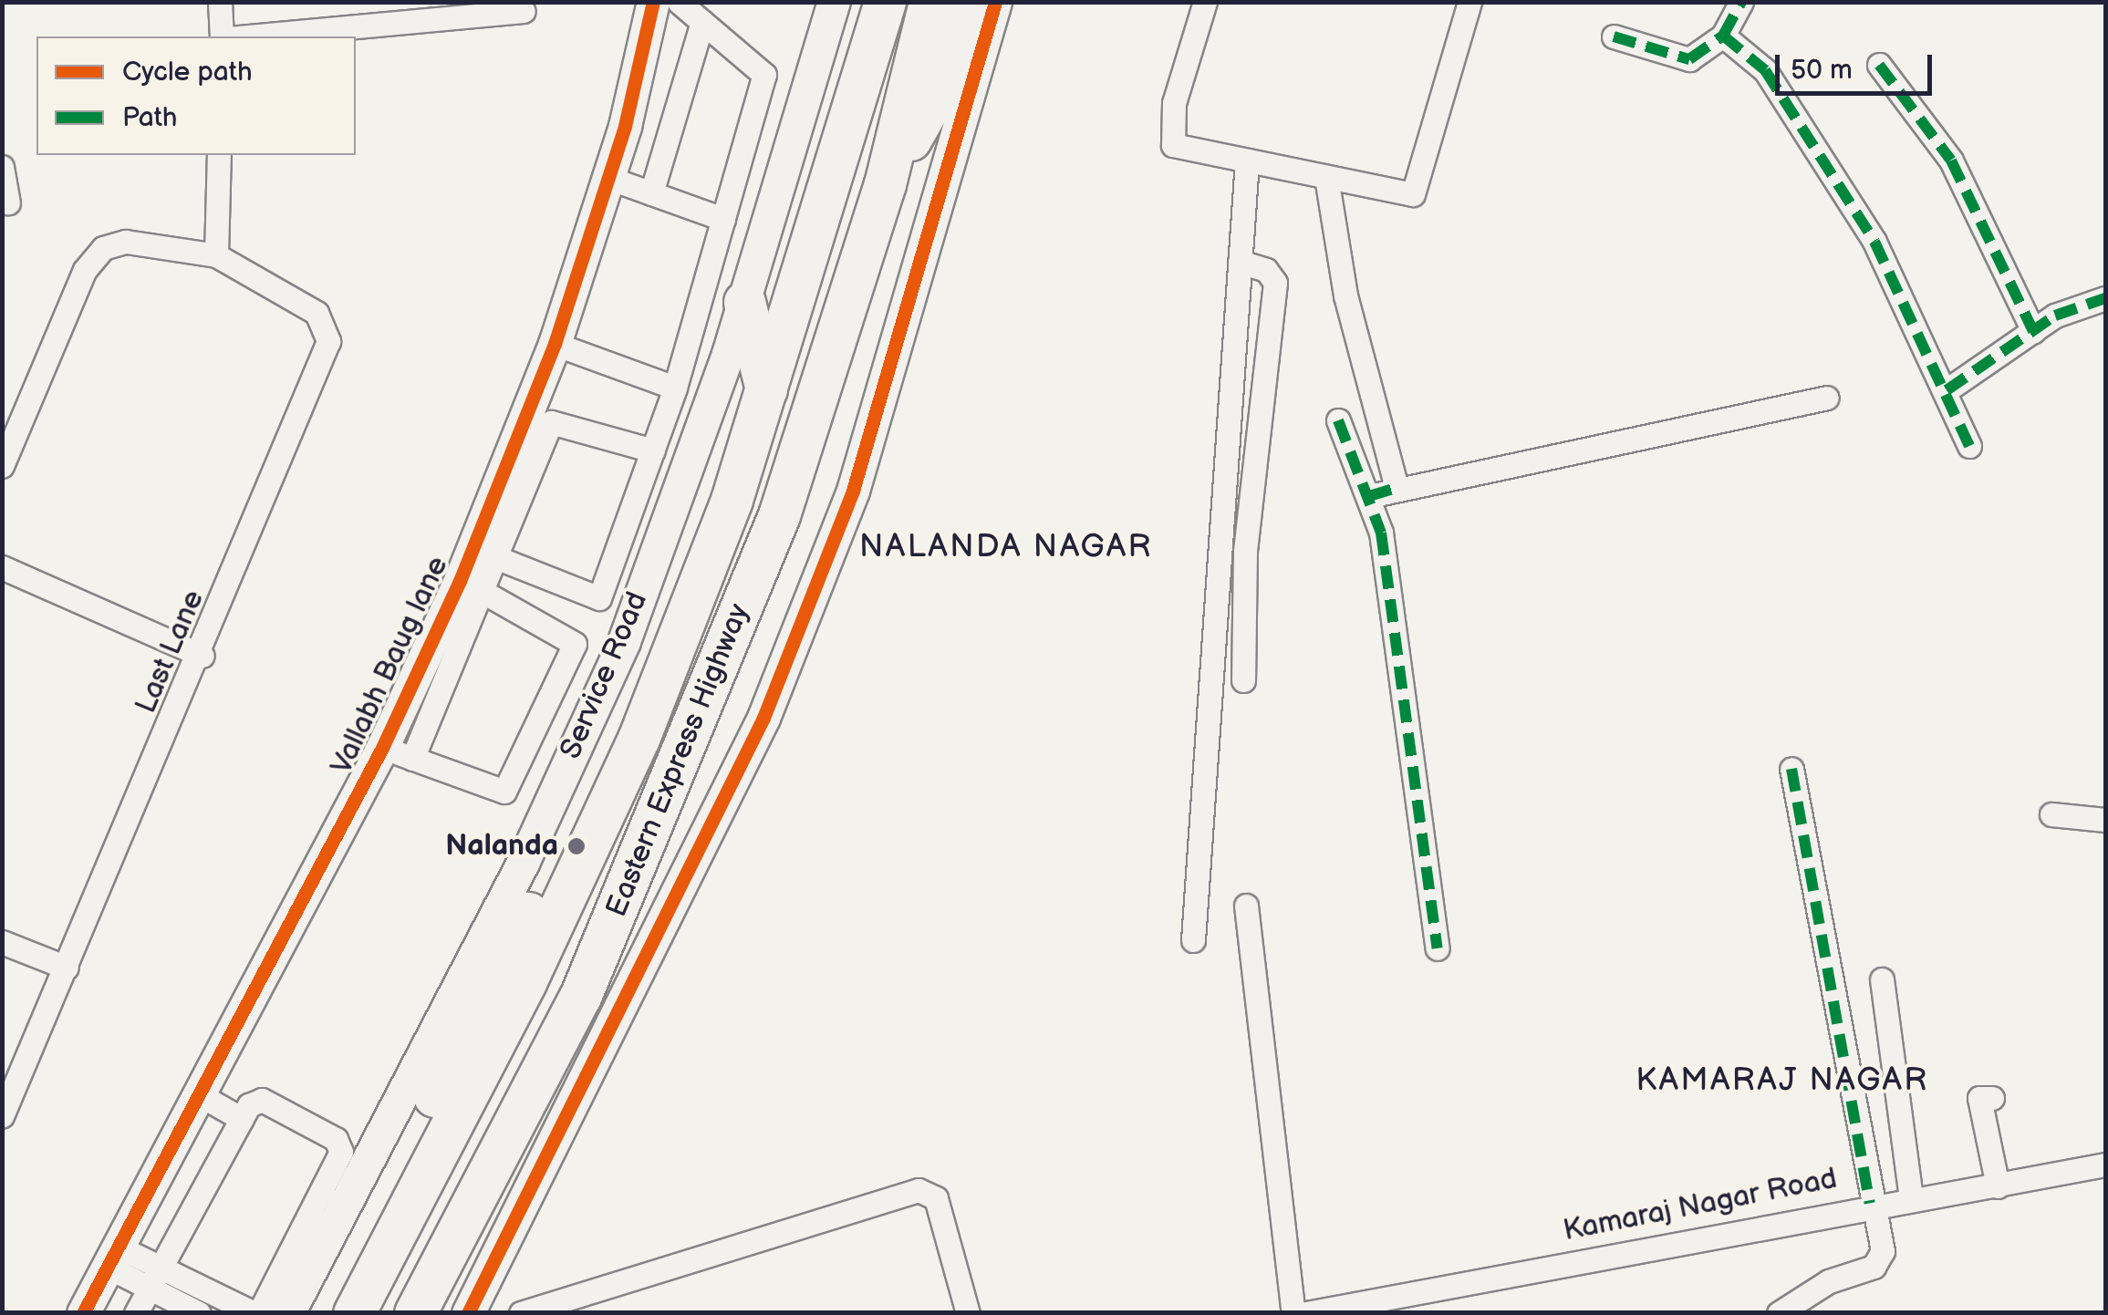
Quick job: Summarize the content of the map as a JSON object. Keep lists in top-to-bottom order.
{
  "streets": {
    "highway": ["Eastern Express Highway"],
    "street": [
      "Last Lane",
      "Vallabh Baug lane",
      "Service Road",
      "Kamaraj Nagar Road"
    ]
  },
  "districts": ["NALANDA NAGAR", "KAMARAJ NAGAR"],
  "places": ["Nalanda"],
  "legend": ["Cycle path", "Path"],
  "scale_bar": "50 m"
}
